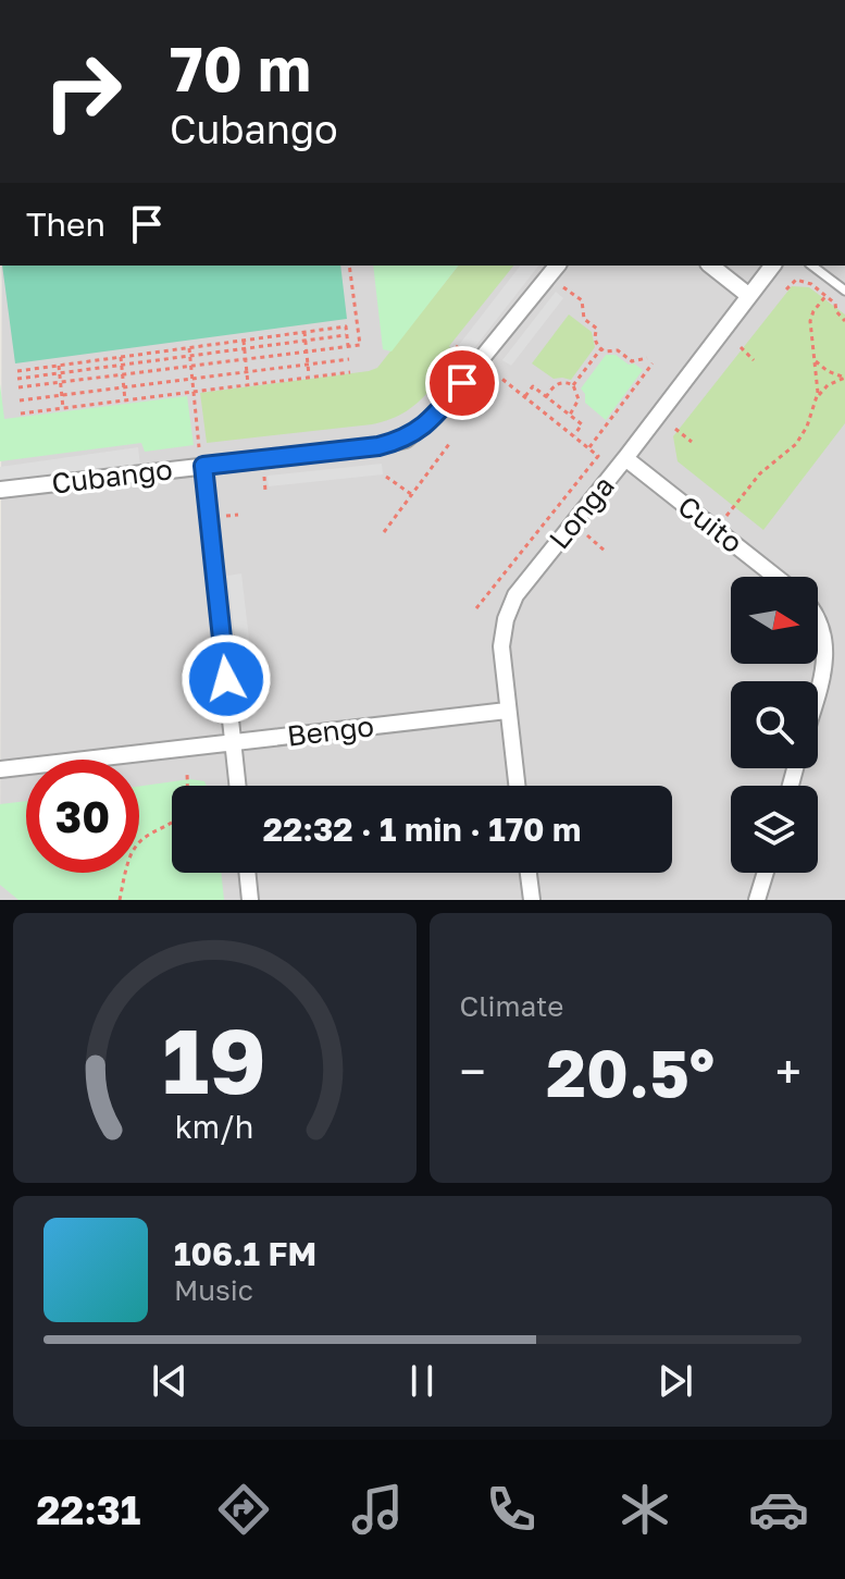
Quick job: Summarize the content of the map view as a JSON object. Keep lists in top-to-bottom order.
{
  "streets": {
    "street": [
      "Cubango",
      "Longa",
      "Cuito",
      "Bengo"
    ]
  },
  "crossings": [
    ["Longa", "Cuito"],
    ["Longa", "Bengo"]
  ],
  "north": "right",
  "page": {
    "turn": ["70 m", "Cubango"],
    "then": "Then",
    "limit": "30",
    "trip": "22:32 · 1 min · 170 m",
    "tile": "Climate",
    "heat": ["−", "20.5°", "+"],
    "song": ["106.1 FM", "Music"],
    "tabs": "22:31",
    "gauge": ["19", "km/h"]
  }
}
